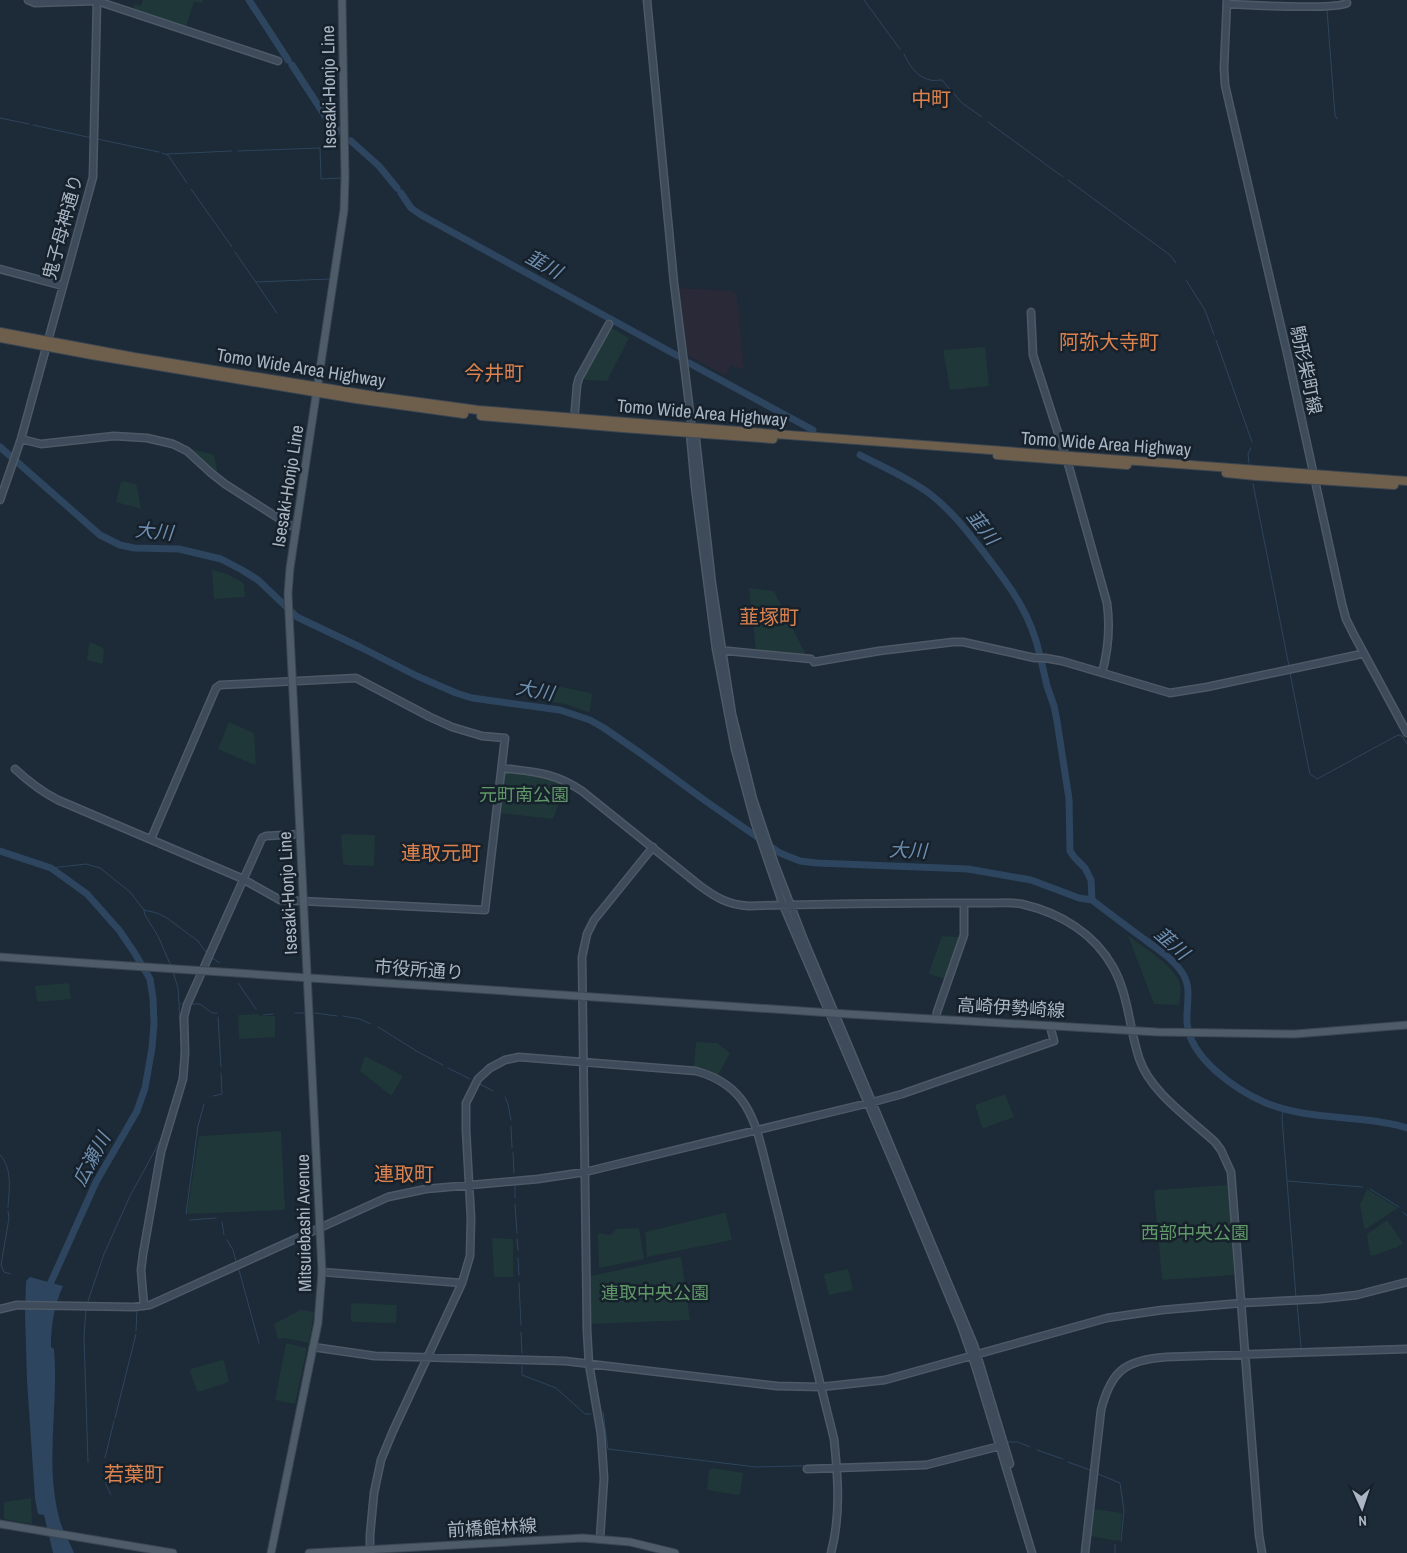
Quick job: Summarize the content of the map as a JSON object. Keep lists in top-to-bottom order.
{
  "streets": {
    "highway": ["Tomo Wide Area Highway"],
    "main road": [
      "Isesaki-Honjo Line",
      "市役所通り",
      "高崎伊勢崎線",
      "Mitsuiebashi Avenue",
      "前橋館林線"
    ],
    "street": ["鬼子母神通り", "駒形柴町線"]
  },
  "crossings": [
    ["Isesaki-Honjo Line", "Tomo Wide Area Highway"],
    ["Isesaki-Honjo Line", "市役所通り"],
    ["Isesaki-Honjo Line", "Mitsuiebashi Avenue"],
    ["鬼子母神通り", "Tomo Wide Area Highway"],
    ["Tomo Wide Area Highway", "駒形柴町線"],
    ["市役所通り", "高崎伊勢崎線"],
    ["市役所通り", "Mitsuiebashi Avenue"]
  ],
  "districts": [
    "中町",
    "阿弥大寺町",
    "今井町",
    "韮塚町",
    "連取元町",
    "連取町",
    "若葉町"
  ],
  "water": ["韮川", "大川", "広瀬川"],
  "parks": ["元町南公園", "西部中央公園", "連取中央公園"],
  "north": "bottom"
}
